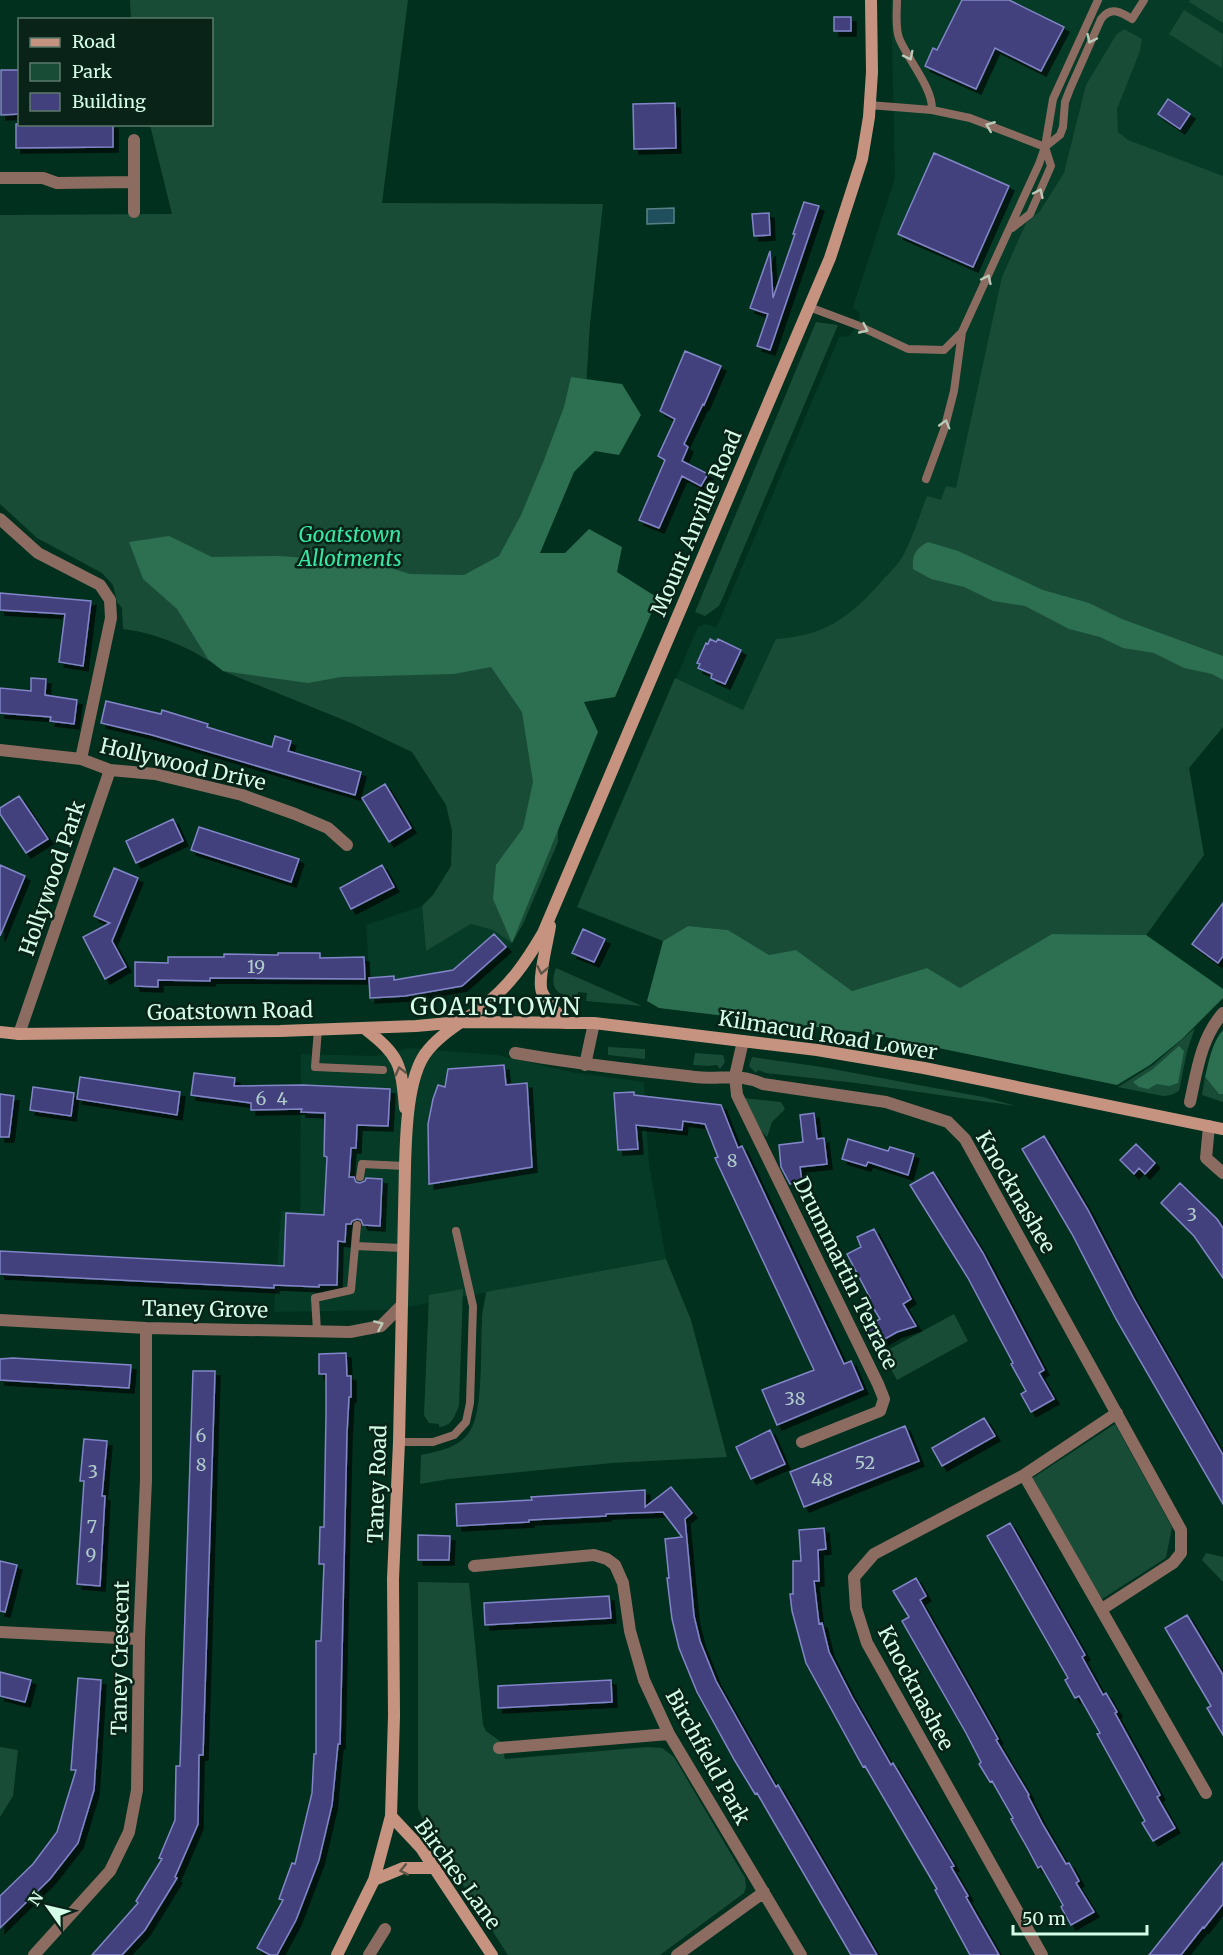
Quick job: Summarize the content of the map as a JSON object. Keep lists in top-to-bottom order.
{
  "streets": {
    "main road": [
      "Mount Anville Road",
      "Goatstown Road",
      "Kilmacud Road Lower",
      "Taney Road",
      "Birches Lane"
    ],
    "street": [
      "Hollywood Drive",
      "Hollywood Park",
      "Knocknashee",
      "Drummartin Terrace",
      "Taney Grove",
      "Taney Crescent",
      "Birchfield Park"
    ]
  },
  "crossings": [
    ["Mount Anville Road", "Goatstown Road"],
    ["Mount Anville Road", "Kilmacud Road Lower"],
    ["Mount Anville Road", "Taney Road"],
    ["Hollywood Drive", "Hollywood Park"],
    ["Hollywood Park", "Goatstown Road"],
    ["Goatstown Road", "Kilmacud Road Lower"],
    ["Goatstown Road", "Taney Road"],
    ["Kilmacud Road Lower", "Taney Road"],
    ["Knocknashee", "Drummartin Terrace"],
    ["Taney Grove", "Taney Road"],
    ["Taney Grove", "Taney Crescent"],
    ["Taney Road", "Birches Lane"]
  ],
  "districts": ["GOATSTOWN"],
  "parks": ["Goatstown Allotments"],
  "house_numbers": [
    "19",
    "6",
    "4",
    "8",
    "3",
    "38",
    "6",
    "52",
    "8",
    "3",
    "48",
    "7",
    "9"
  ],
  "legend": ["Road", "Park", "Building"],
  "scale_bar": "50 m",
  "north": "top left"
}
